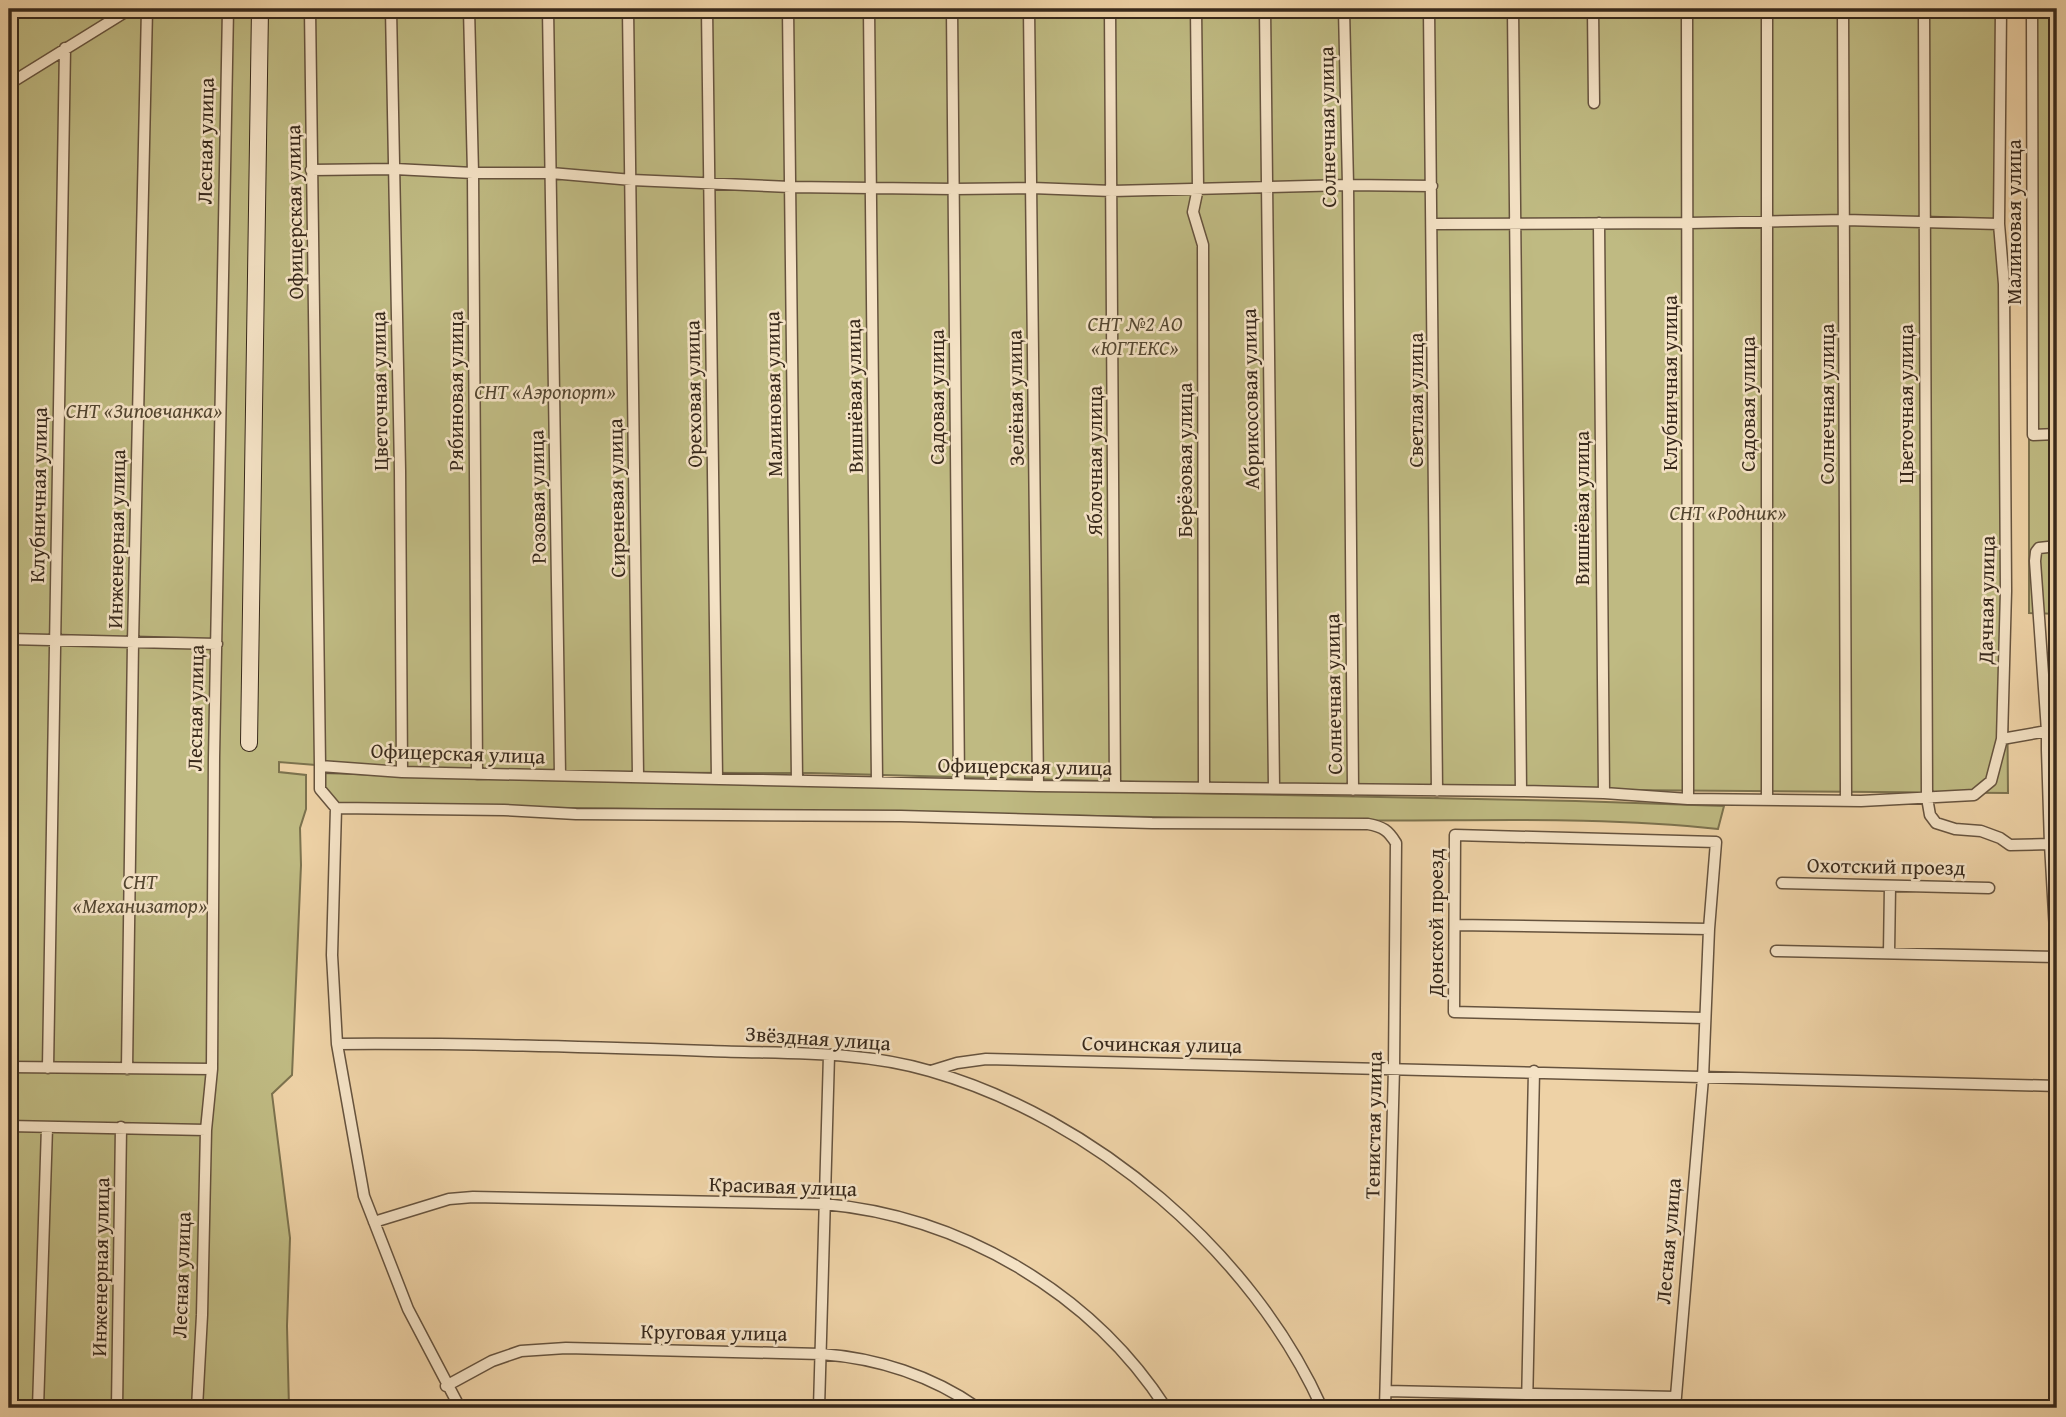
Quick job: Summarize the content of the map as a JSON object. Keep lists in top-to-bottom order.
{
  "streets": {
    "street": [
      "Солнечная улица",
      "Лесная улица",
      "Офицерская улица",
      "Малиновая улица",
      "Клубничная улица",
      "Цветочная улица",
      "Рябиновая улица",
      "Ореховая улица",
      "Вишнёвая улица",
      "Садовая улица",
      "Зелёная улица",
      "Абрикосовая улица",
      "Светлая улица",
      "Берёзовая улица",
      "Яблочная улица",
      "Розовая улица",
      "Сиреневая улица",
      "Инженерная улица",
      "Дачная улица",
      "Охотский проезд",
      "Донской проезд",
      "Звёздная улица",
      "Сочинская улица",
      "Тенистая улица",
      "Красивая улица",
      "Круговая улица"
    ]
  },
  "crossings": [
    ["Солнечная улица", "Офицерская улица"],
    ["Солнечная улица", "Дачная улица"],
    ["Лесная улица", "Донской проезд"],
    ["Лесная улица", "Сочинская улица"],
    ["Офицерская улица", "Малиновая улица"],
    ["Офицерская улица", "Цветочная улица"],
    ["Офицерская улица", "Рябиновая улица"],
    ["Офицерская улица", "Ореховая улица"],
    ["Офицерская улица", "Вишнёвая улица"],
    ["Офицерская улица", "Садовая улица"],
    ["Офицерская улица", "Зелёная улица"],
    ["Офицерская улица", "Абрикосовая улица"],
    ["Офицерская улица", "Светлая улица"],
    ["Офицерская улица", "Берёзовая улица"],
    ["Офицерская улица", "Яблочная улица"],
    ["Офицерская улица", "Розовая улица"],
    ["Офицерская улица", "Сиреневая улица"],
    ["Офицерская улица", "Дачная улица"],
    ["Клубничная улица", "Дачная улица"],
    ["Цветочная улица", "Дачная улица"],
    ["Вишнёвая улица", "Дачная улица"],
    ["Садовая улица", "Дачная улица"],
    ["Светлая улица", "Дачная улица"],
    ["Звёздная улица", "Сочинская улица"],
    ["Сочинская улица", "Тенистая улица"]
  ],
  "parks": [
    "СНТ №2 АО «ЮГТЕКС»",
    "СНТ «Аэропорт»",
    "СНТ «Зиповчанка»",
    "СНТ «Родник»",
    "СНТ «Механизатор»"
  ]
}
